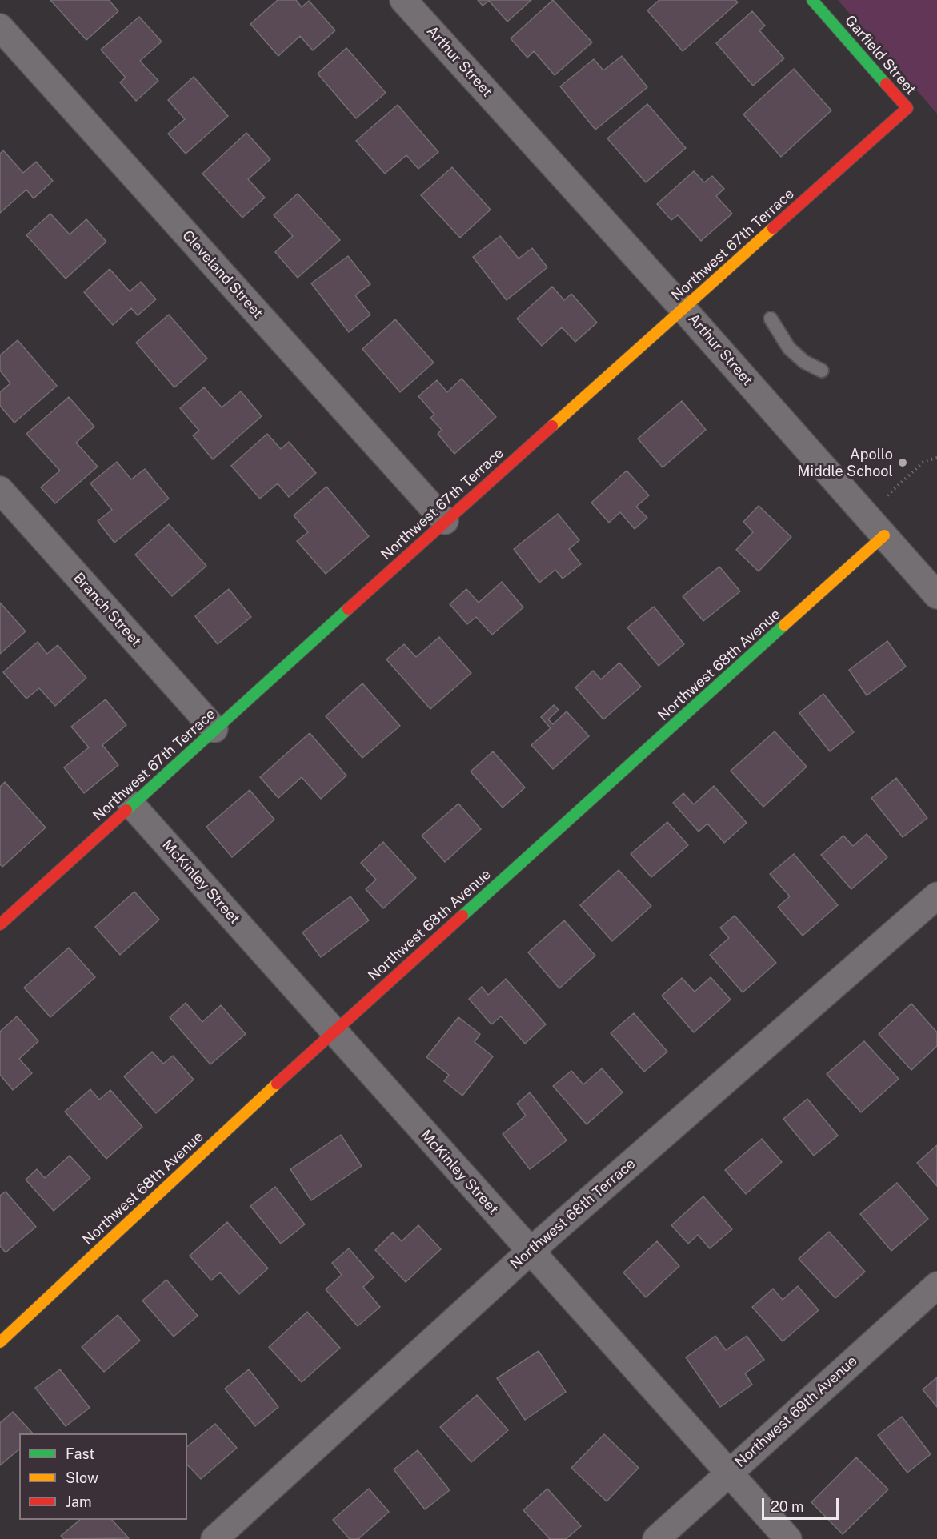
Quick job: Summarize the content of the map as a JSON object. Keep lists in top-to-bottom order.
{
  "streets": {
    "street": [
      "Garfield Street",
      "Arthur Street",
      "Northwest 67th Terrace",
      "Cleveland Street",
      "Branch Street",
      "Northwest 68th Avenue",
      "McKinley Street",
      "Northwest 68th Terrace",
      "Northwest 69th Avenue"
    ]
  },
  "crossings": [
    ["Garfield Street", "Northwest 67th Terrace"],
    ["Arthur Street", "Northwest 67th Terrace"],
    ["Arthur Street", "Northwest 68th Avenue"],
    ["Northwest 67th Terrace", "Cleveland Street"],
    ["Northwest 67th Terrace", "Branch Street"],
    ["Northwest 67th Terrace", "McKinley Street"],
    ["Northwest 68th Avenue", "McKinley Street"],
    ["McKinley Street", "Northwest 68th Terrace"],
    ["McKinley Street", "Northwest 69th Avenue"]
  ],
  "places": ["Apollo Middle School"],
  "legend": ["Fast", "Slow", "Jam"],
  "scale_bar": "20 m"
}
